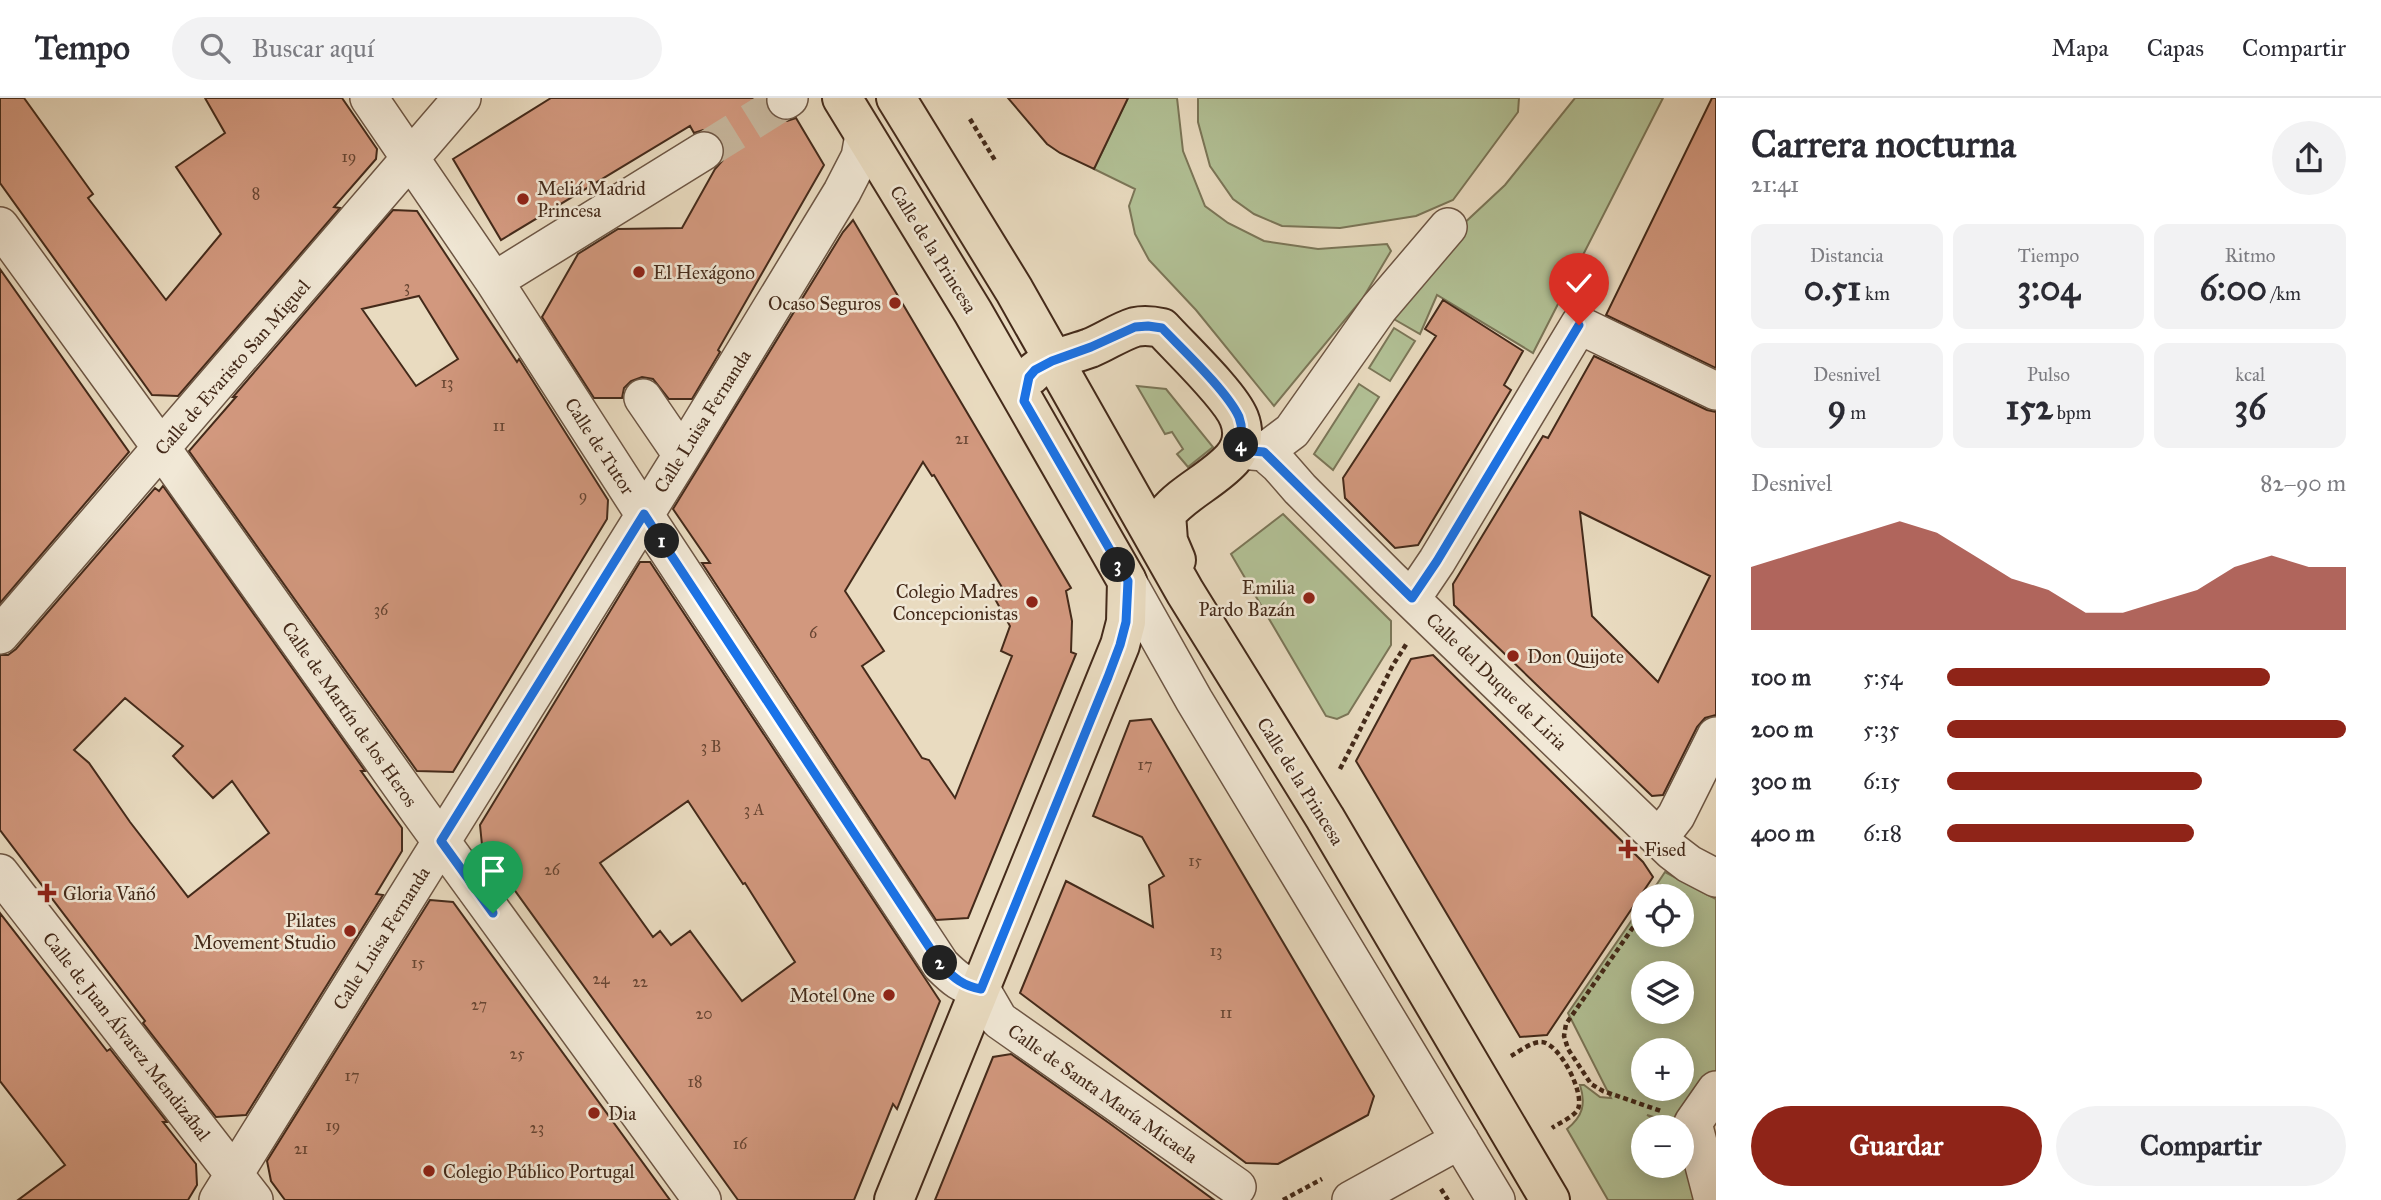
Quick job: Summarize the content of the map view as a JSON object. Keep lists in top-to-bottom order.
{
  "streets": {
    "main road": ["Calle de la Princesa"],
    "street": [
      "Calle de Evaristo San Miguel",
      "Calle Luisa Fernanda",
      "Calle de Tutor",
      "Calle del Duque de Liria",
      "Calle de Martín de los Heros",
      "Calle de Juan Álvarez Mendizábal",
      "Calle de Santa María Micaela"
    ]
  },
  "crossings": [
    ["Calle de la Princesa", "Calle Luisa Fernanda"],
    ["Calle de Evaristo San Miguel", "Calle de Tutor"],
    ["Calle de Evaristo San Miguel", "Calle de Martín de los Heros"],
    ["Calle Luisa Fernanda", "Calle de Tutor"],
    ["Calle Luisa Fernanda", "Calle de Martín de los Heros"],
    ["Calle Luisa Fernanda", "Calle de Juan Álvarez Mendizábal"],
    ["Calle de Tutor", "Calle de Santa María Micaela"]
  ],
  "places": {
    "other": [
      "Meliá Madrid Princesa",
      "El Hexágono",
      "Ocaso Seguros",
      "Emilia Pardo Bazán",
      "Colegio Madres Concepcionistas",
      "Don Quijote",
      "Pilates Movement Studio",
      "Motel One",
      "Dia",
      "Colegio Público Portugal"
    ],
    "health": ["Fised", "Gloria Vañó"]
  },
  "house_numbers": [
    "19",
    "8",
    "3",
    "13",
    "11",
    "21",
    "9",
    "36",
    "6",
    "3 B",
    "17",
    "3 A",
    "15",
    "26",
    "13",
    "15",
    "24",
    "22",
    "27",
    "11",
    "20",
    "25",
    "17",
    "18",
    "19",
    "23",
    "16",
    "21"
  ],
  "page": {
    "header": "Tempo",
    "search": "Buscar aquí",
    "nav": ["Mapa", "Capas", "Compartir"],
    "heading": ["Carrera nocturna", "21:41"],
    "stats": [
      ["Distancia", "0.51 km"],
      ["Tiempo", "3:04"],
      ["Ritmo", "6:00 /km"],
      ["Desnivel", "9 m"],
      ["Pulso", "152 bpm"],
      ["kcal", "36"]
    ],
    "pins": [
      "4",
      "1",
      "3",
      "2"
    ],
    "chart": ["Desnivel", "82–90 m"],
    "list": [
      {
        "name": "100 m",
        "note": "5:54"
      },
      {
        "name": "200 m",
        "note": "5:35"
      },
      {
        "name": "300 m",
        "note": "6:15"
      },
      {
        "name": "400 m",
        "note": "6:18"
      }
    ],
    "map_buttons": ["+", "−"],
    "buttons": ["Guardar", "Compartir"]
  }
}
